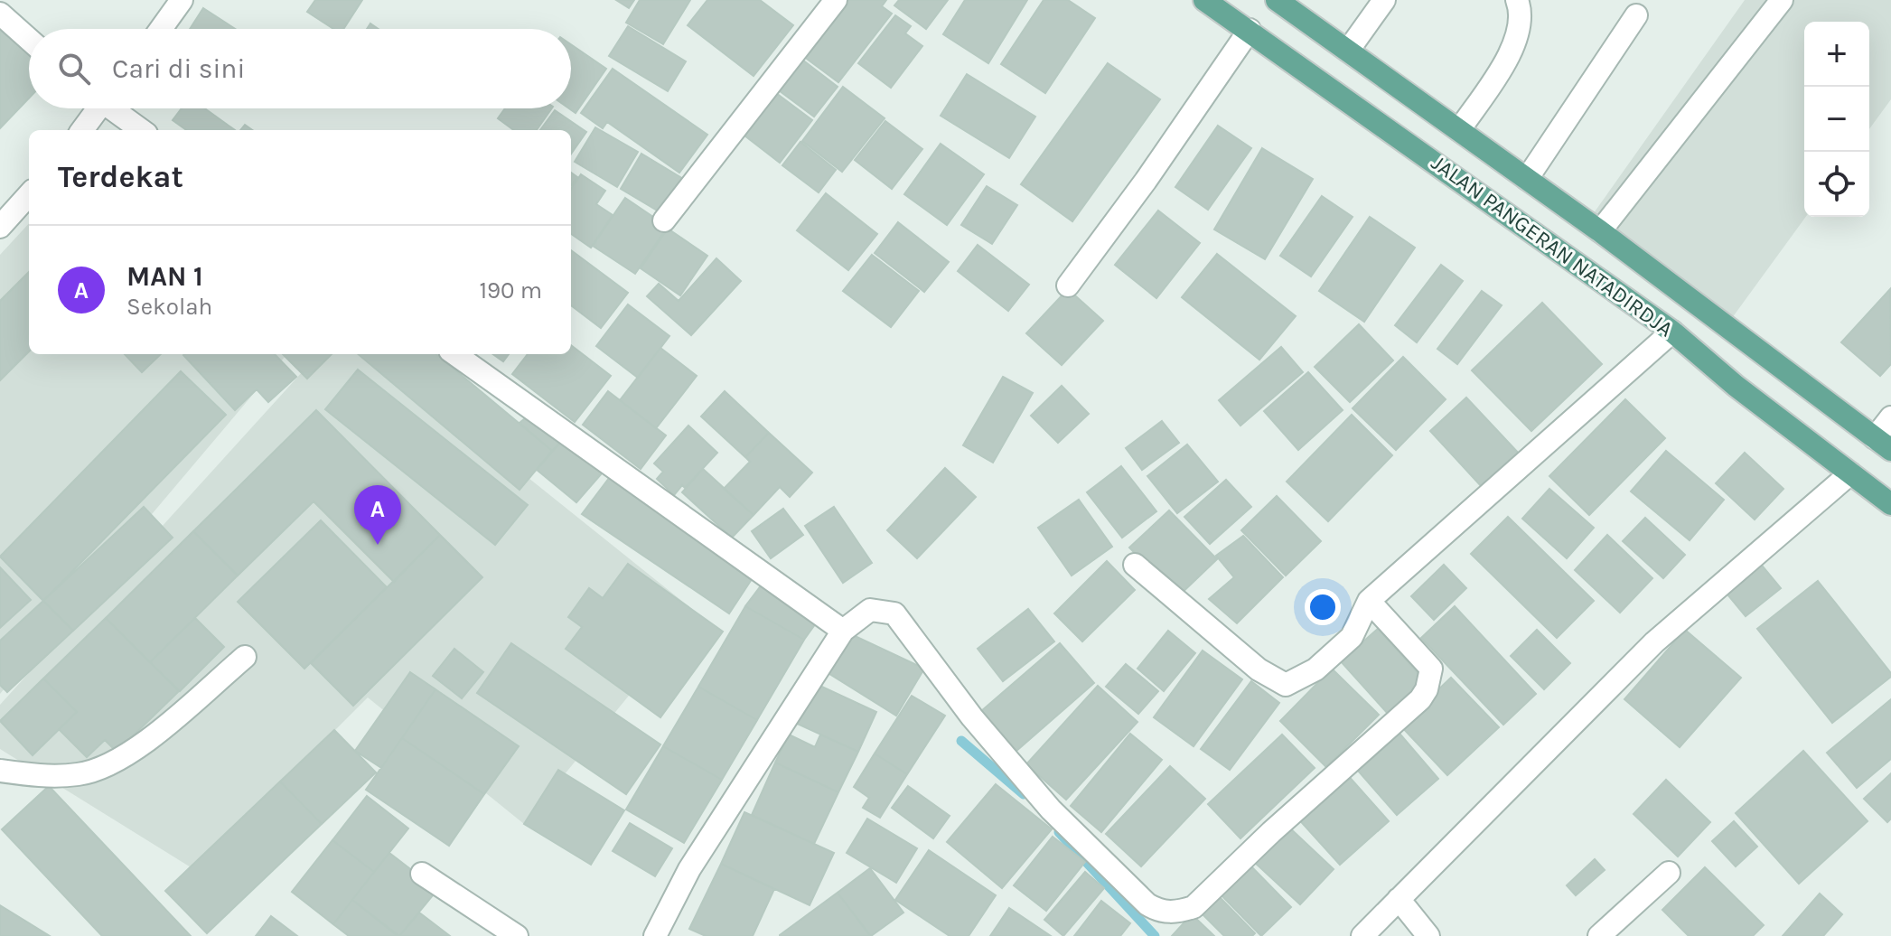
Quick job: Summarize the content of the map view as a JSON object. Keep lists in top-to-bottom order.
{
  "streets": {
    "main road": ["JALAN PANGERAN NATADIRDJA"]
  },
  "page": {
    "map_buttons": ["+", "−"],
    "search": "Cari di sini",
    "heading": "Terdekat",
    "list": [
      {
        "mark": "A",
        "name": "MAN 1",
        "note": "Sekolah",
        "value": "190 m"
      }
    ],
    "pins": "A"
  }
}
